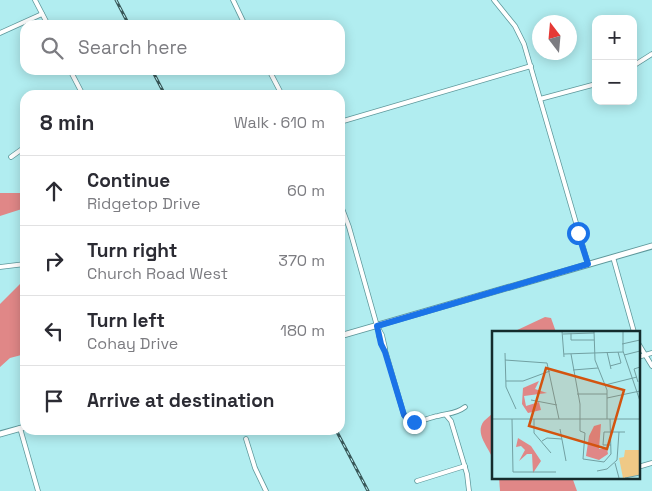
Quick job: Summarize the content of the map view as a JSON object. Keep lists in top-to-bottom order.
{
  "north": "top",
  "page": {
    "map_buttons": ["+", "−"],
    "search": "Search here",
    "heading": ["8 min", "Walk · 610 m"],
    "list": [
      ["Continue", "Ridgetop Drive", "60 m"],
      ["Turn right", "Church Road West", "370 m"],
      ["Turn left", "Cohay Drive", "180 m"],
      "Arrive at destination"
    ]
  }
}
